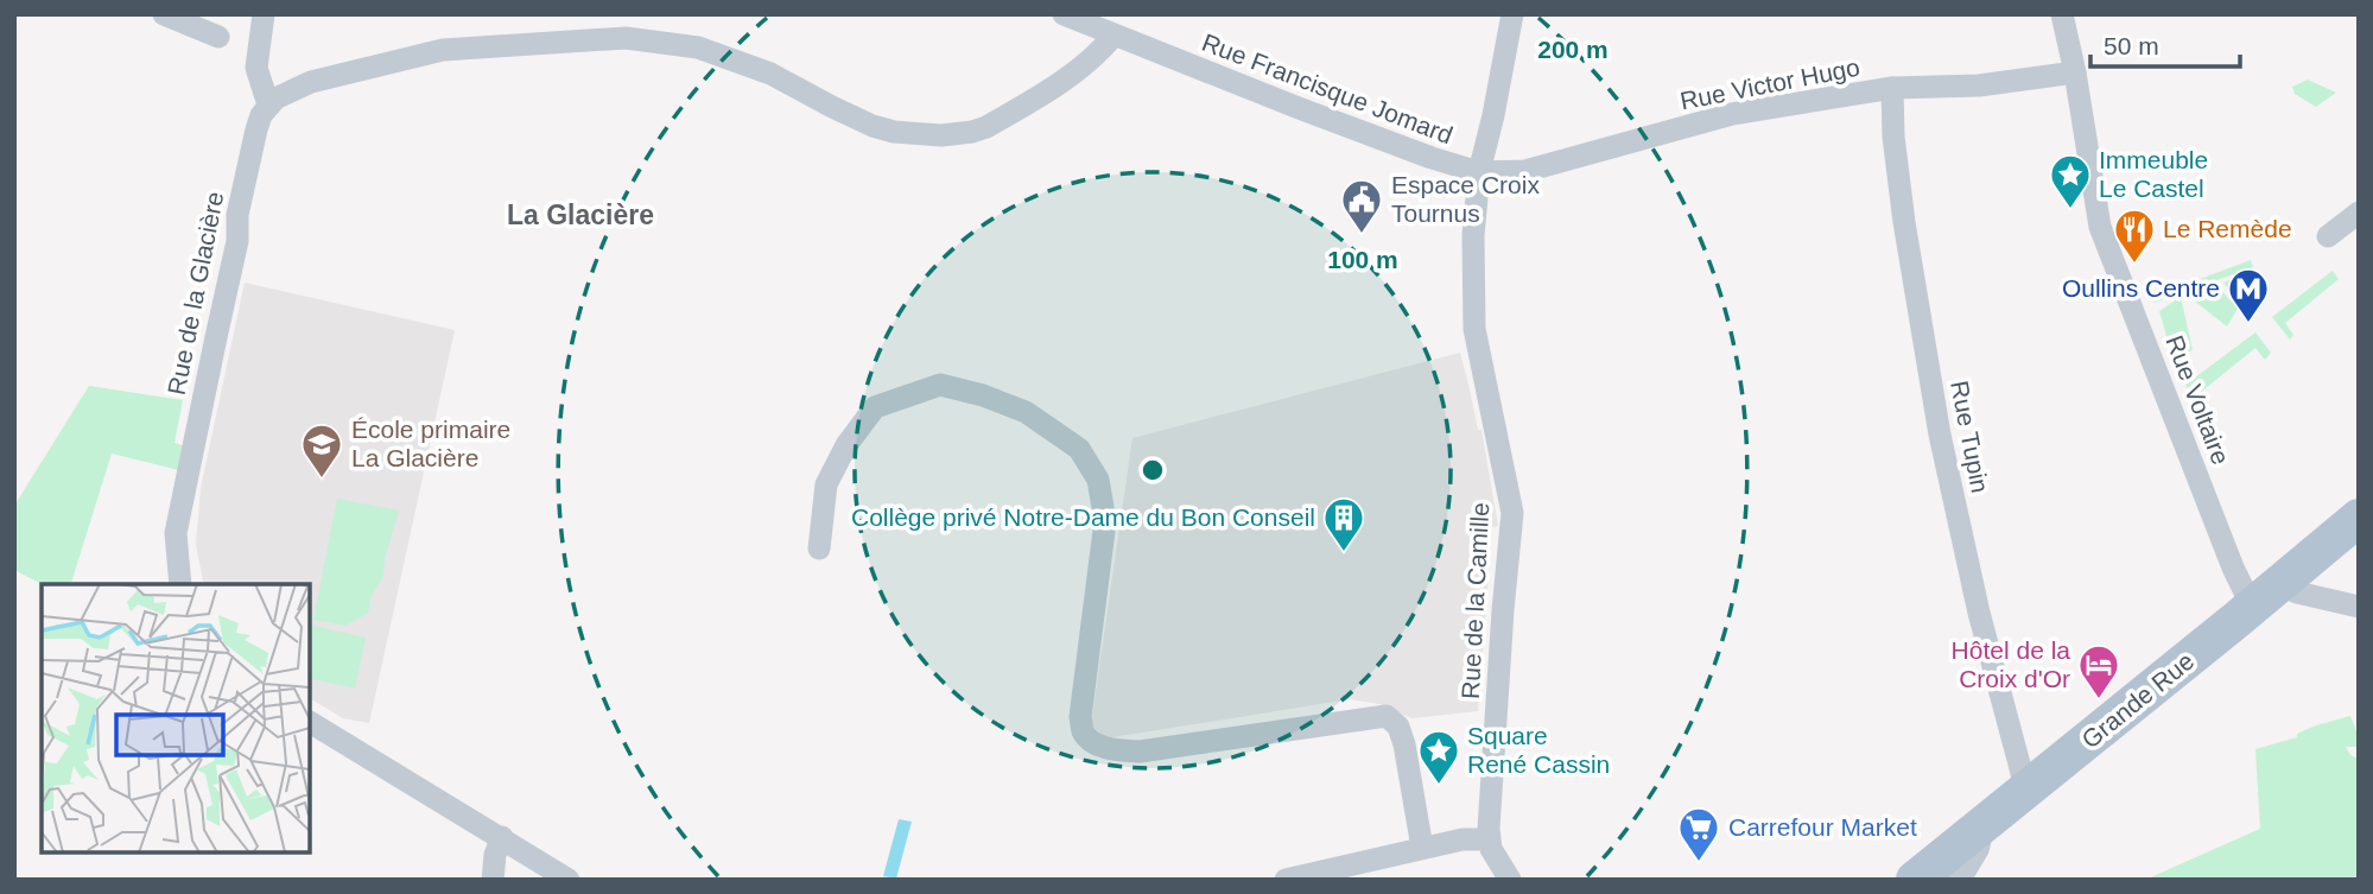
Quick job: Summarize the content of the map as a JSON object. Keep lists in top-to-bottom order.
{
  "streets": {
    "main road": ["Grande Rue"],
    "street": [
      "Rue Victor Hugo",
      "Rue Francisque Jomard",
      "Rue de la Glacière",
      "Rue Voltaire",
      "Rue Tupin",
      "Rue de la Camille"
    ]
  },
  "crossings": [
    ["Rue Victor Hugo", "Rue Francisque Jomard"],
    ["Rue Victor Hugo", "Rue Voltaire"],
    ["Rue Victor Hugo", "Rue Tupin"],
    ["Rue Victor Hugo", "Rue de la Camille"],
    ["Rue Francisque Jomard", "Rue de la Camille"],
    ["Rue Voltaire", "Grande Rue"],
    ["Rue Tupin", "Grande Rue"]
  ],
  "districts": ["La Glacière"],
  "places": {
    "place": ["Immeuble Le Castel", "Square René Cassin"],
    "public building": ["Espace Croix Tournus"],
    "restaurant": ["Le Remède"],
    "metro station": ["Oullins Centre"],
    "school or university": ["École primaire La Glacière"],
    "building": ["Collège privé Notre-Dame du Bon Conseil"],
    "hotel": ["Hôtel de la Croix d'Or"],
    "supermarket": ["Carrefour Market"]
  },
  "scale_bar": "50 m",
  "rings": ["200 m", "100 m"]
}
